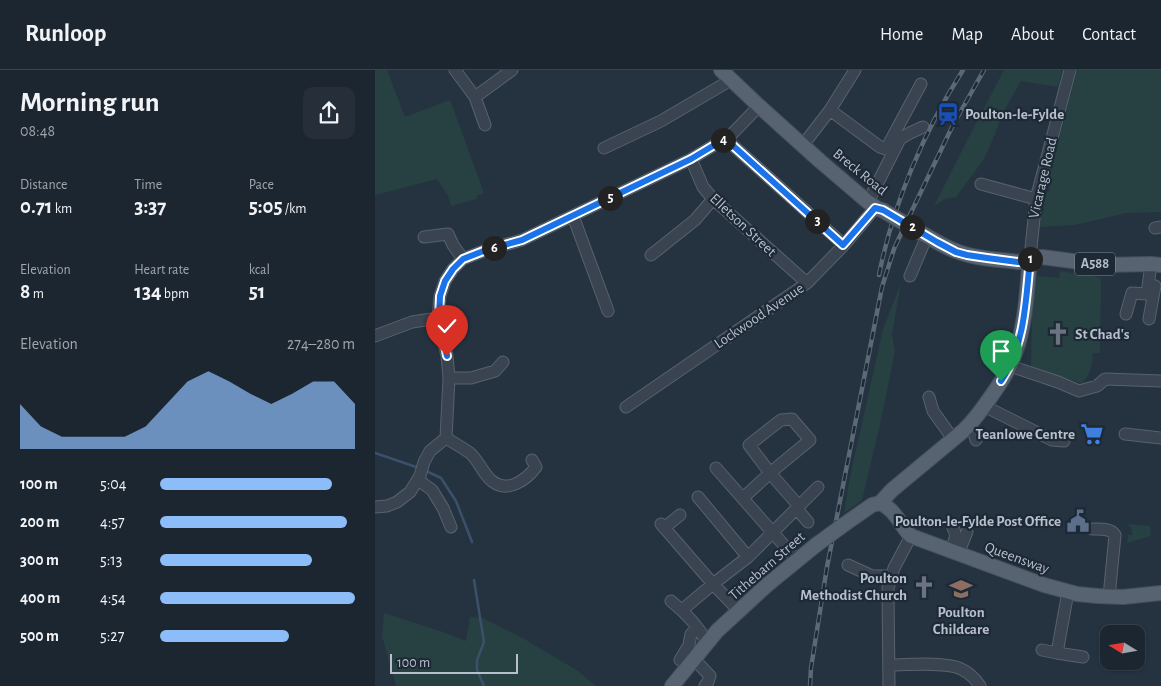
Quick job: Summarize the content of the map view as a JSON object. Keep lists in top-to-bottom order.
{
  "streets": {
    "main road": [
      "Breck Road",
      "A588",
      "Queensway",
      "Tithebarn Street"
    ],
    "street": ["Vicarage Road", "Elletson Street", "Lockwood Avenue"]
  },
  "crossings": [
    ["Breck Road", "Vicarage Road"],
    ["Breck Road", "A588"],
    ["Breck Road", "Lockwood Avenue"],
    ["Breck Road", "Tithebarn Street"],
    ["Vicarage Road", "A588"],
    ["Vicarage Road", "Tithebarn Street"],
    ["Elletson Street", "Lockwood Avenue"],
    ["A588", "Tithebarn Street"]
  ],
  "places": {
    "station": ["Poulton-le-Fylde"],
    "church": ["St Chad's", "Poulton Methodist Church"],
    "supermarket": ["Teanlowe Centre"],
    "public building": ["Poulton-le-Fylde Post Office"],
    "school or university": ["Poulton Childcare"]
  },
  "scale_bar": "100 m",
  "north": "left",
  "page": {
    "header": "Runloop",
    "nav": [
      "Home",
      "Map",
      "About",
      "Contact"
    ],
    "heading": ["Morning run", "08:48"],
    "pins": [
      "4",
      "5",
      "3",
      "2",
      "6",
      "1"
    ],
    "stats": [
      ["Distance", "0.71 km"],
      ["Time", "3:37"],
      ["Pace", "5:05 /km"],
      ["Elevation", "8 m"],
      ["Heart rate", "134 bpm"],
      ["kcal", "51"]
    ],
    "chart": ["Elevation", "274–280 m"],
    "list": [
      {
        "name": "100 m",
        "note": "5:04"
      },
      {
        "name": "200 m",
        "note": "4:57"
      },
      {
        "name": "300 m",
        "note": "5:13"
      },
      {
        "name": "400 m",
        "note": "4:54"
      },
      {
        "name": "500 m",
        "note": "5:27"
      }
    ],
    "scale": "100 m"
  }
}
